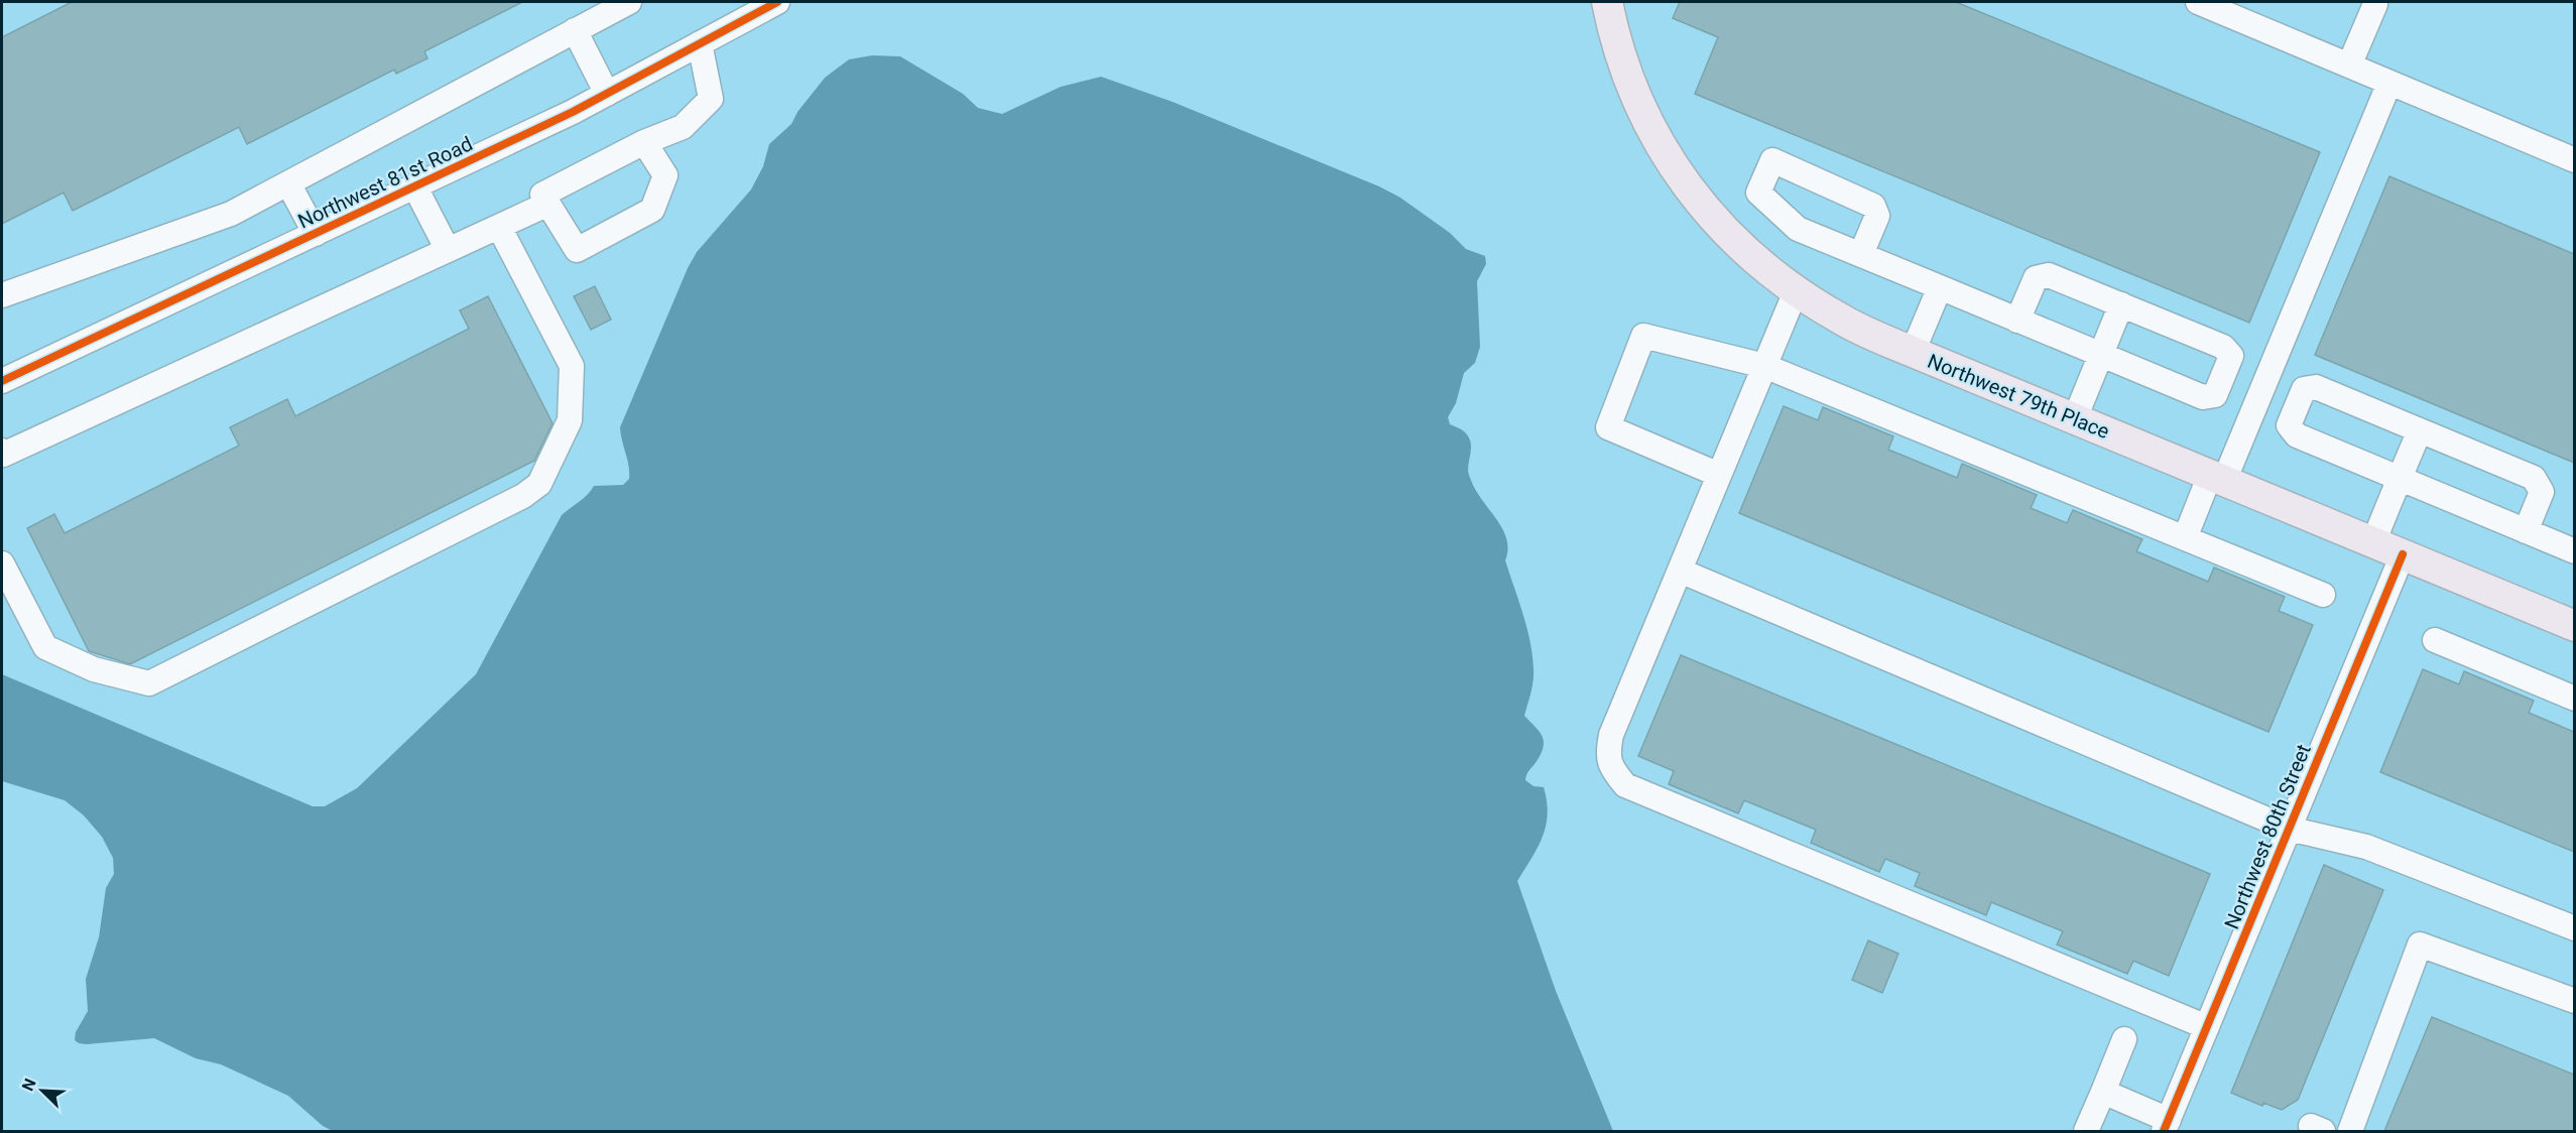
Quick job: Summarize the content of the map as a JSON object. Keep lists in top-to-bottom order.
{
  "streets": {
    "main road": ["Northwest 79th Place"],
    "street": ["Northwest 81st Road", "Northwest 80th Street"]
  },
  "crossings": [
    ["Northwest 79th Place", "Northwest 80th Street"]
  ],
  "north": "top left"
}
